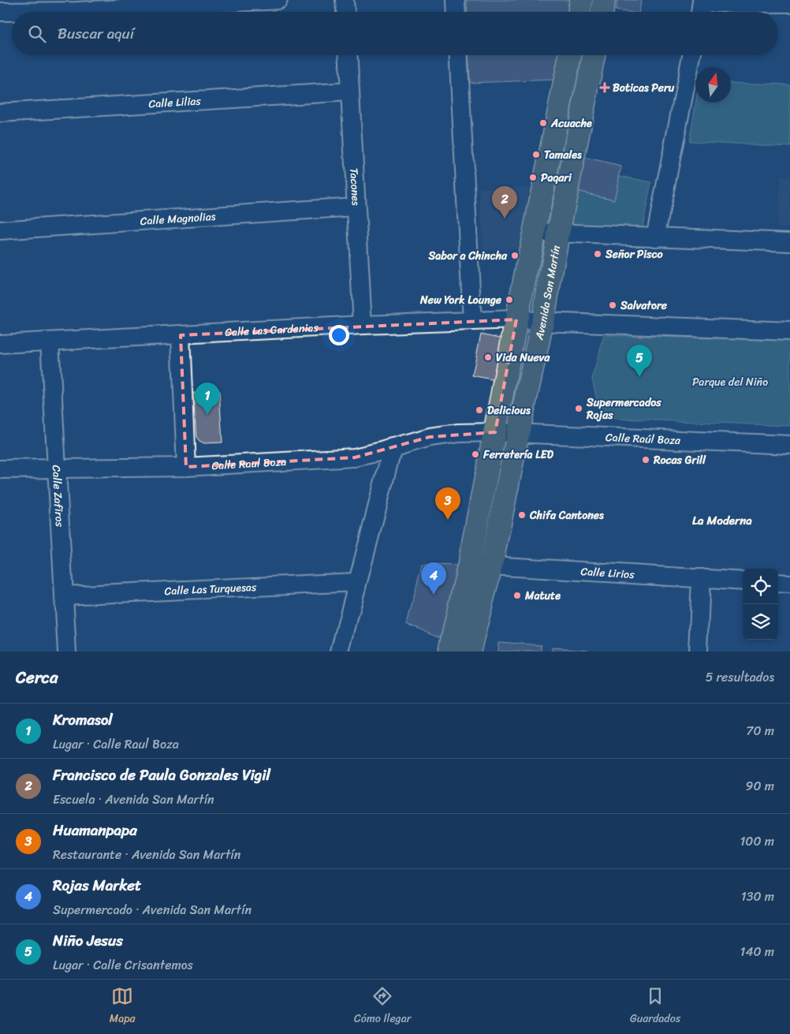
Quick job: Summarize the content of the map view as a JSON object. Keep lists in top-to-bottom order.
{
  "streets": {
    "main road": ["Avenida San Martín"],
    "street": [
      "Calle Lilias",
      "Tacones",
      "Calle Magnolias",
      "Calle Las Gardenias",
      "Calle Raúl Boza",
      "Calle Raul Boza",
      "Calle Zafiros",
      "Calle Lirios",
      "Calle Las Turquesas"
    ]
  },
  "crossings": [
    ["Calle Lilias", "Tacones"],
    ["Tacones", "Calle Magnolias"],
    ["Tacones", "Calle Las Gardenias"],
    ["Avenida San Martín", "Calle Las Gardenias"],
    ["Avenida San Martín", "Calle Raúl Boza"],
    ["Avenida San Martín", "Calle Lirios"],
    ["Calle Las Gardenias", "Calle Zafiros"],
    ["Calle Raúl Boza", "Calle Raul Boza"],
    ["Calle Raul Boza", "Calle Zafiros"],
    ["Calle Zafiros", "Calle Las Turquesas"]
  ],
  "districts": ["La Moderna"],
  "parks": ["Parque del Niño"],
  "places": {
    "health": ["Boticas Peru"],
    "other": [
      "Acuache",
      "Tamales",
      "Paqari",
      "Señor Pisco",
      "Sabor a Chincha",
      "New York Lounge",
      "Salvatore",
      "Vida Nueva",
      "Supermercados Rojas",
      "Delicious",
      "Ferretería LED",
      "Rocas Grill",
      "Chifa Cantones",
      "Matute"
    ]
  },
  "north": "top",
  "page": {
    "search": "Buscar aquí",
    "pins": [
      "2",
      "5",
      "1",
      "3",
      "4"
    ],
    "heading": ["Cerca", "5 resultados"],
    "list": [
      {
        "mark": "1",
        "name": "Kromasol",
        "note": "Lugar · Calle Raul Boza",
        "value": "70 m"
      },
      {
        "mark": "2",
        "name": "Francisco de Paula Gonzales Vigil",
        "note": "Escuela · Avenida San Martín",
        "value": "90 m"
      },
      {
        "mark": "3",
        "name": "Huamanpapa",
        "note": "Restaurante · Avenida San Martín",
        "value": "100 m"
      },
      {
        "mark": "4",
        "name": "Rojas Market",
        "note": "Supermercado · Avenida San Martín",
        "value": "130 m"
      },
      {
        "mark": "5",
        "name": "Niño Jesus",
        "note": "Lugar · Calle Crisantemos",
        "value": "140 m"
      }
    ],
    "nav": ["Mapa", "Cómo llegar", "Guardados"]
  }
}
